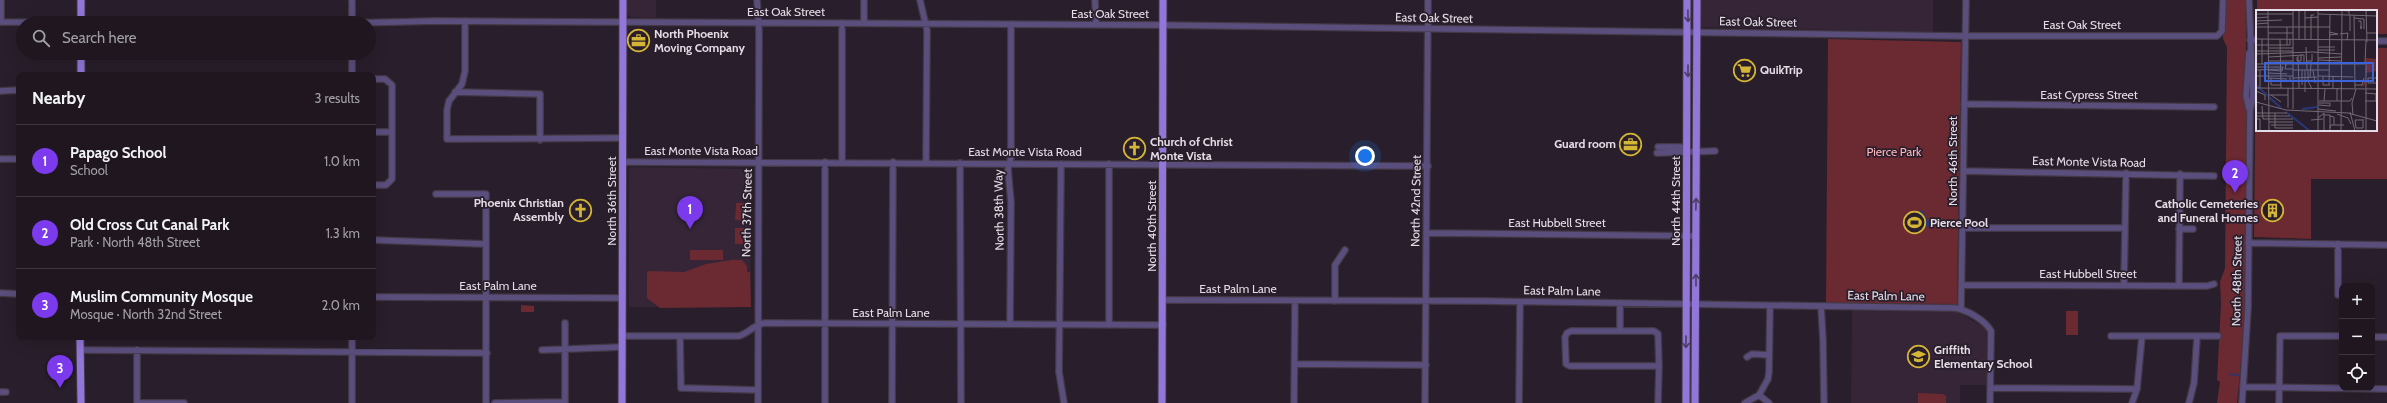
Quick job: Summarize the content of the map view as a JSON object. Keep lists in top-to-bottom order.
{
  "streets": {
    "main road": ["North 36th Street", "North 44th Street", "North 40th Street"],
    "street": [
      "East Oak Street",
      "East Cypress Street",
      "East Monte Vista Road",
      "North 46th Street",
      "North 42nd Street",
      "North 38th Way",
      "North 37th Street",
      "East Hubbell Street",
      "North 48th Street",
      "East Palm Lane"
    ]
  },
  "crossings": [
    ["East Oak Street", "North 46th Street"],
    ["East Oak Street", "North 36th Street"],
    ["East Oak Street", "North 42nd Street"],
    ["East Oak Street", "North 44th Street"],
    ["East Oak Street", "North 38th Way"],
    ["East Oak Street", "North 37th Street"],
    ["East Oak Street", "North 40th Street"],
    ["East Cypress Street", "North 46th Street"],
    ["East Monte Vista Road", "North 46th Street"],
    ["East Monte Vista Road", "North 36th Street"],
    ["East Monte Vista Road", "North 42nd Street"],
    ["East Monte Vista Road", "North 38th Way"],
    ["East Monte Vista Road", "North 37th Street"],
    ["East Monte Vista Road", "North 40th Street"],
    ["North 46th Street", "East Hubbell Street"],
    ["North 46th Street", "East Palm Lane"],
    ["North 36th Street", "East Palm Lane"],
    ["North 42nd Street", "East Hubbell Street"],
    ["North 42nd Street", "East Palm Lane"],
    ["North 44th Street", "East Hubbell Street"],
    ["North 44th Street", "East Palm Lane"],
    ["North 38th Way", "East Palm Lane"],
    ["North 37th Street", "East Palm Lane"],
    ["North 40th Street", "East Palm Lane"]
  ],
  "parks": ["Pierce Park"],
  "places": {
    "office": ["North Phoenix Moving Company", "Guard room"],
    "supermarket": ["QuikTrip"],
    "church": ["Church of Christ Monte Vista", "Phoenix Christian Assembly"],
    "building": ["Catholic Cemeteries and Funeral Homes"],
    "sports": ["Pierce Pool"],
    "school or university": ["Griffith Elementary School"]
  },
  "page": {
    "search": "Search here",
    "heading": ["Nearby", "3 results"],
    "list": [
      {
        "mark": "1",
        "name": "Papago School",
        "note": "School",
        "value": "1.0 km"
      },
      {
        "mark": "2",
        "name": "Old Cross Cut Canal Park",
        "note": "Park · North 48th Street",
        "value": "1.3 km"
      },
      {
        "mark": "3",
        "name": "Muslim Community Mosque",
        "note": "Mosque · North 32nd Street",
        "value": "2.0 km"
      }
    ],
    "pins": ["2", "1", "3"],
    "map_buttons": ["+", "−"]
  }
}
